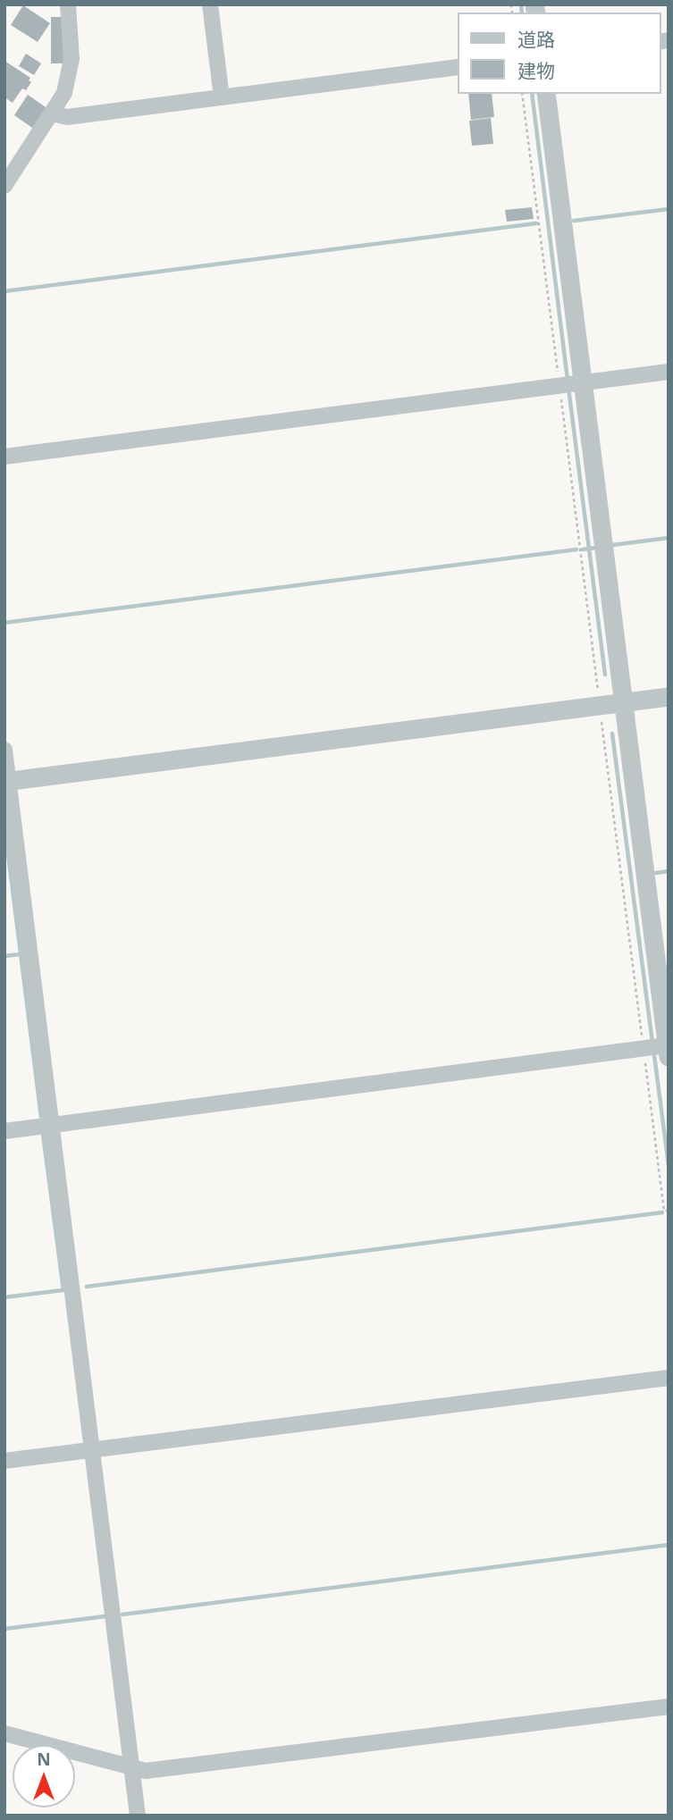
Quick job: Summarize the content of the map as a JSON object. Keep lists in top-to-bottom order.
{
  "legend": ["道路", "建物"],
  "north": "top"
}
